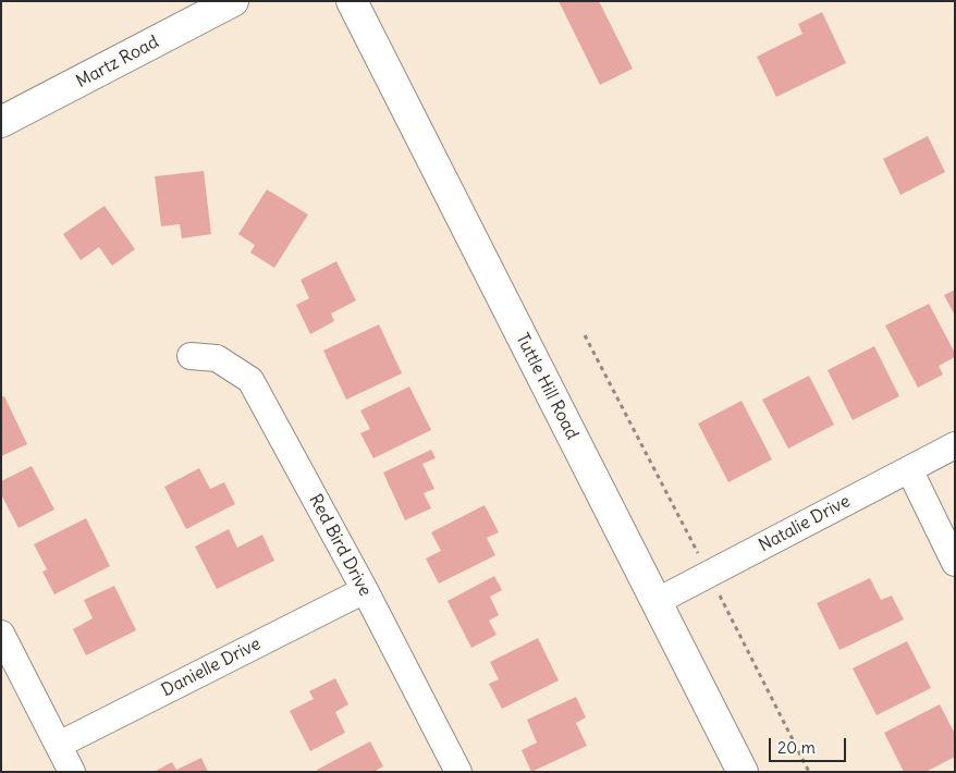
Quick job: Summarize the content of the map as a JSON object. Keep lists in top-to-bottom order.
{
  "streets": {
    "main road": ["Martz Road", "Tuttle Hill Road"],
    "street": ["Natalie Drive", "Red Bird Drive", "Danielle Drive"]
  },
  "crossings": [
    ["Tuttle Hill Road", "Natalie Drive"],
    ["Red Bird Drive", "Danielle Drive"]
  ],
  "scale_bar": "20 m"
}
